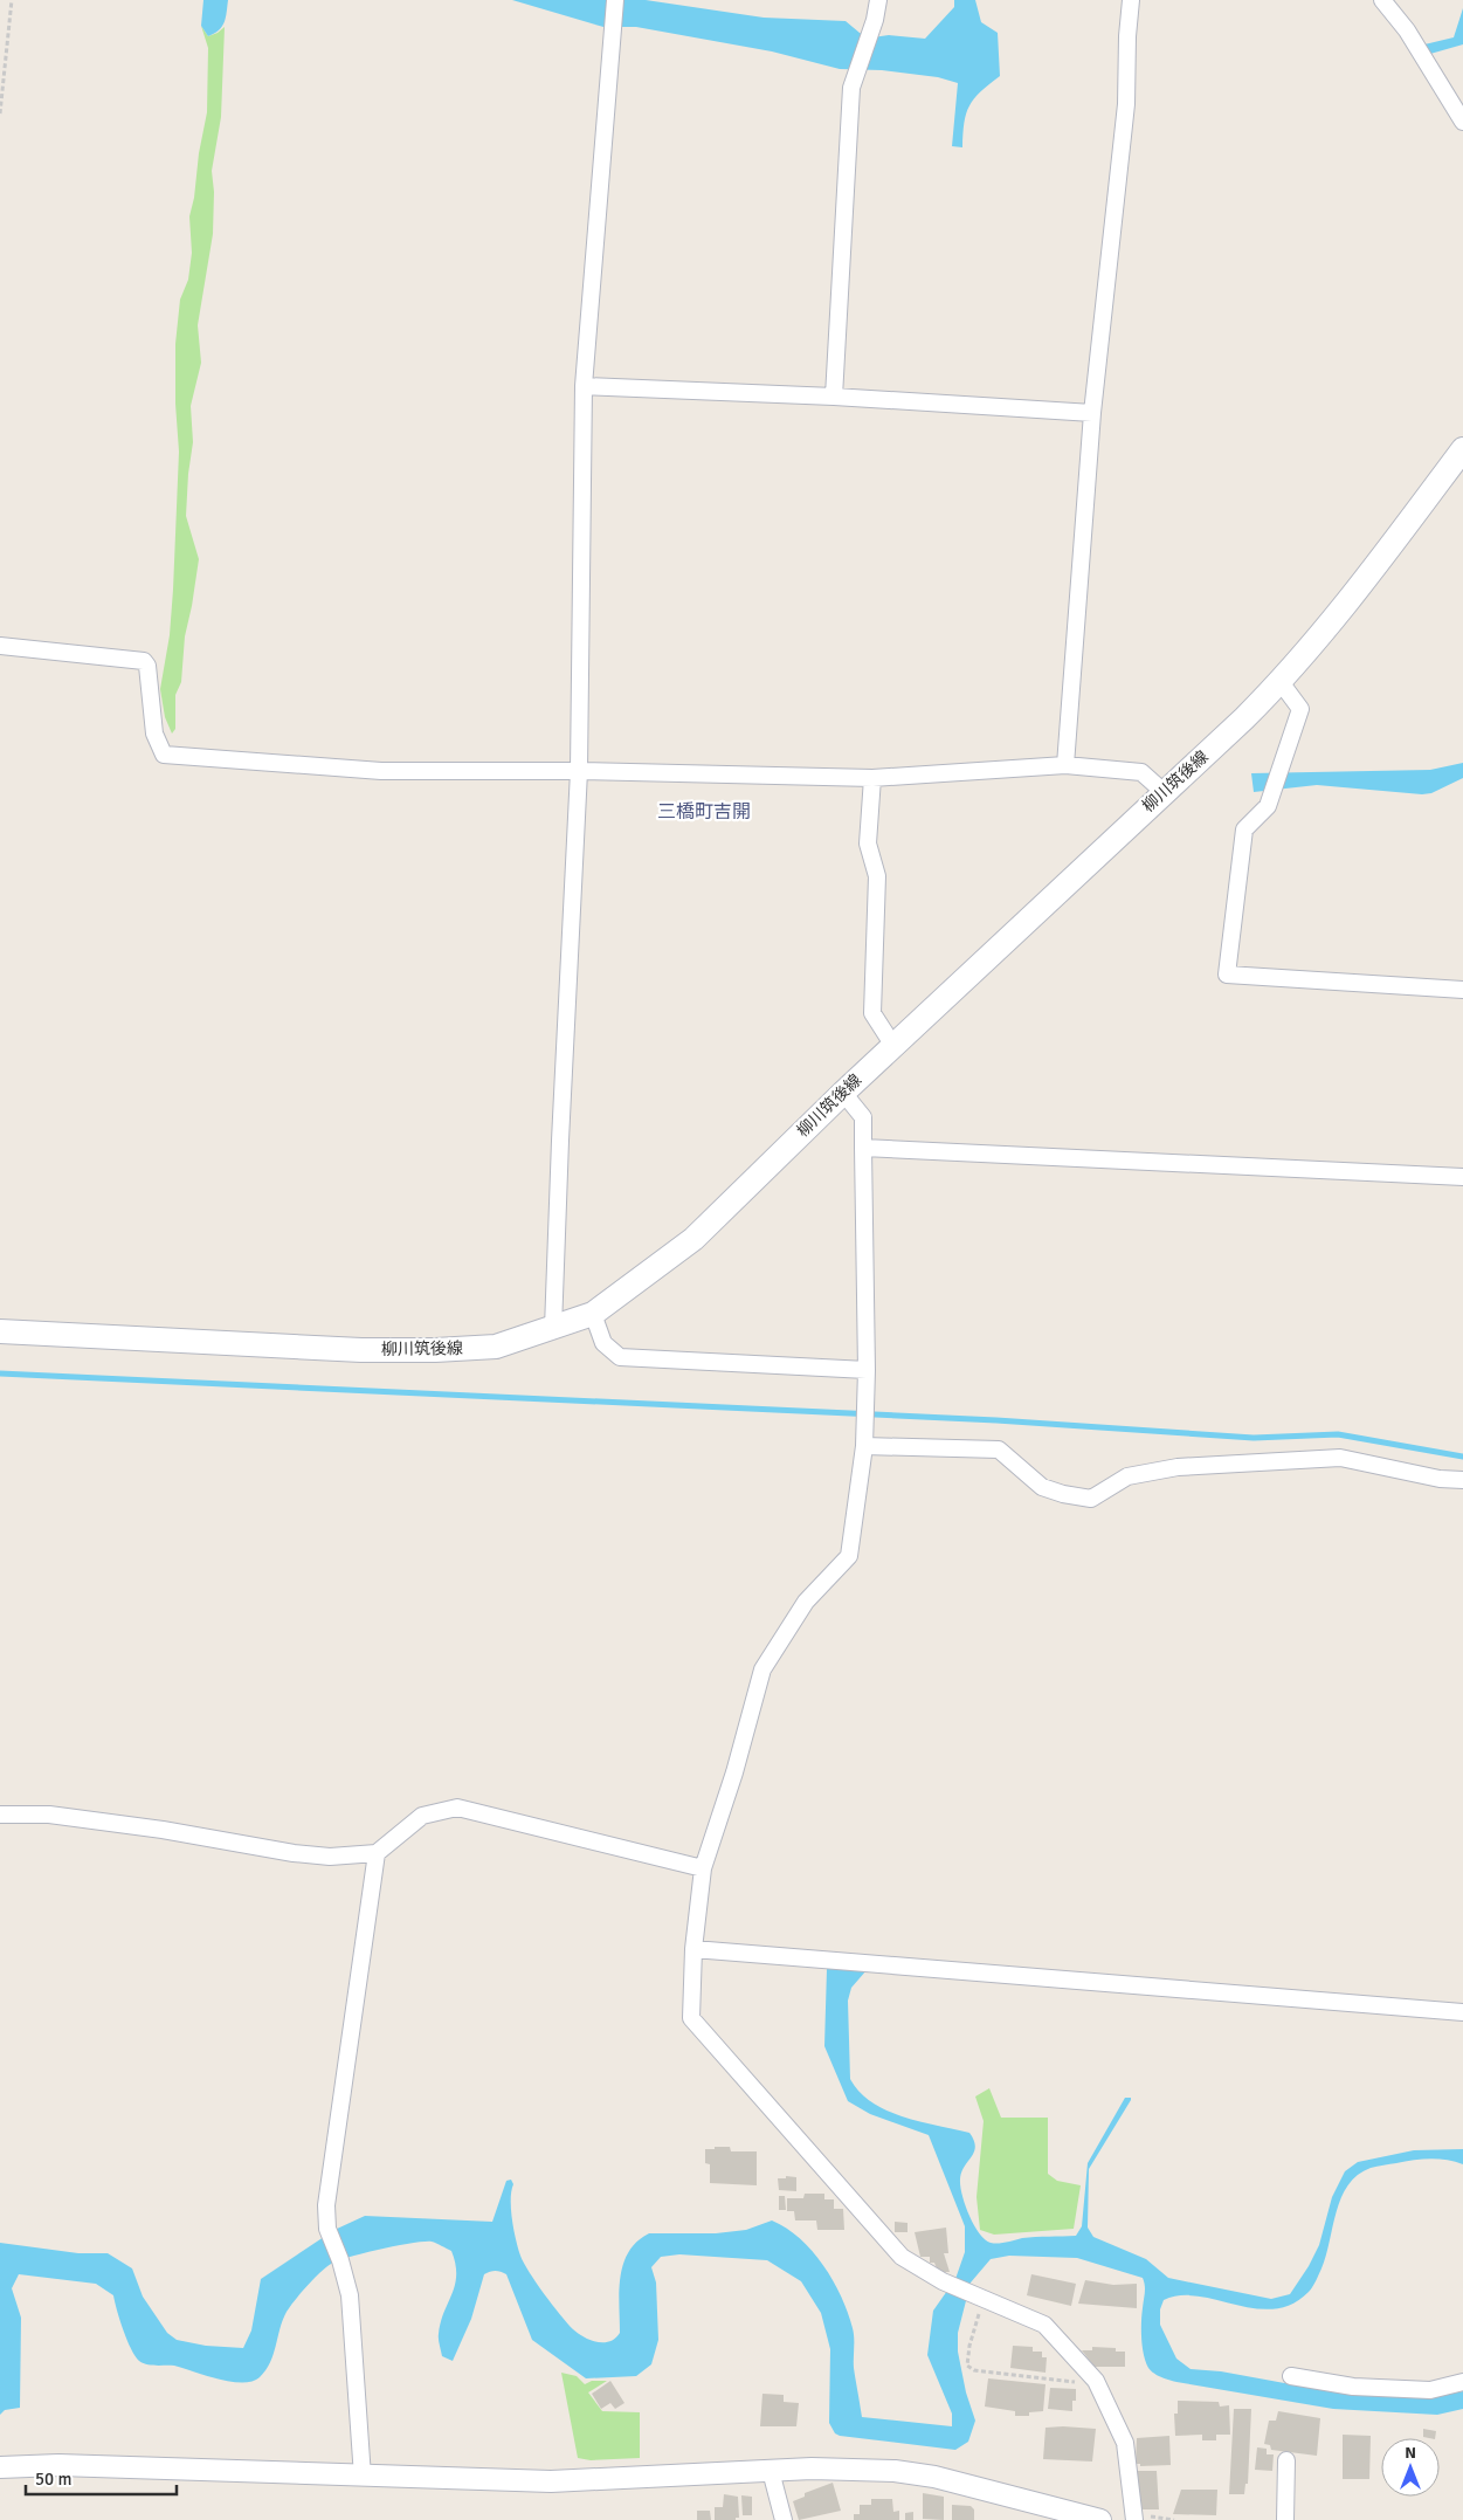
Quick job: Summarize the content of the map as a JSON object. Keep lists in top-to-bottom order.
{
  "streets": {
    "main road": ["柳川筑後線"]
  },
  "districts": ["三橋町吉開"],
  "scale_bar": "50 m",
  "north": "top"
}
